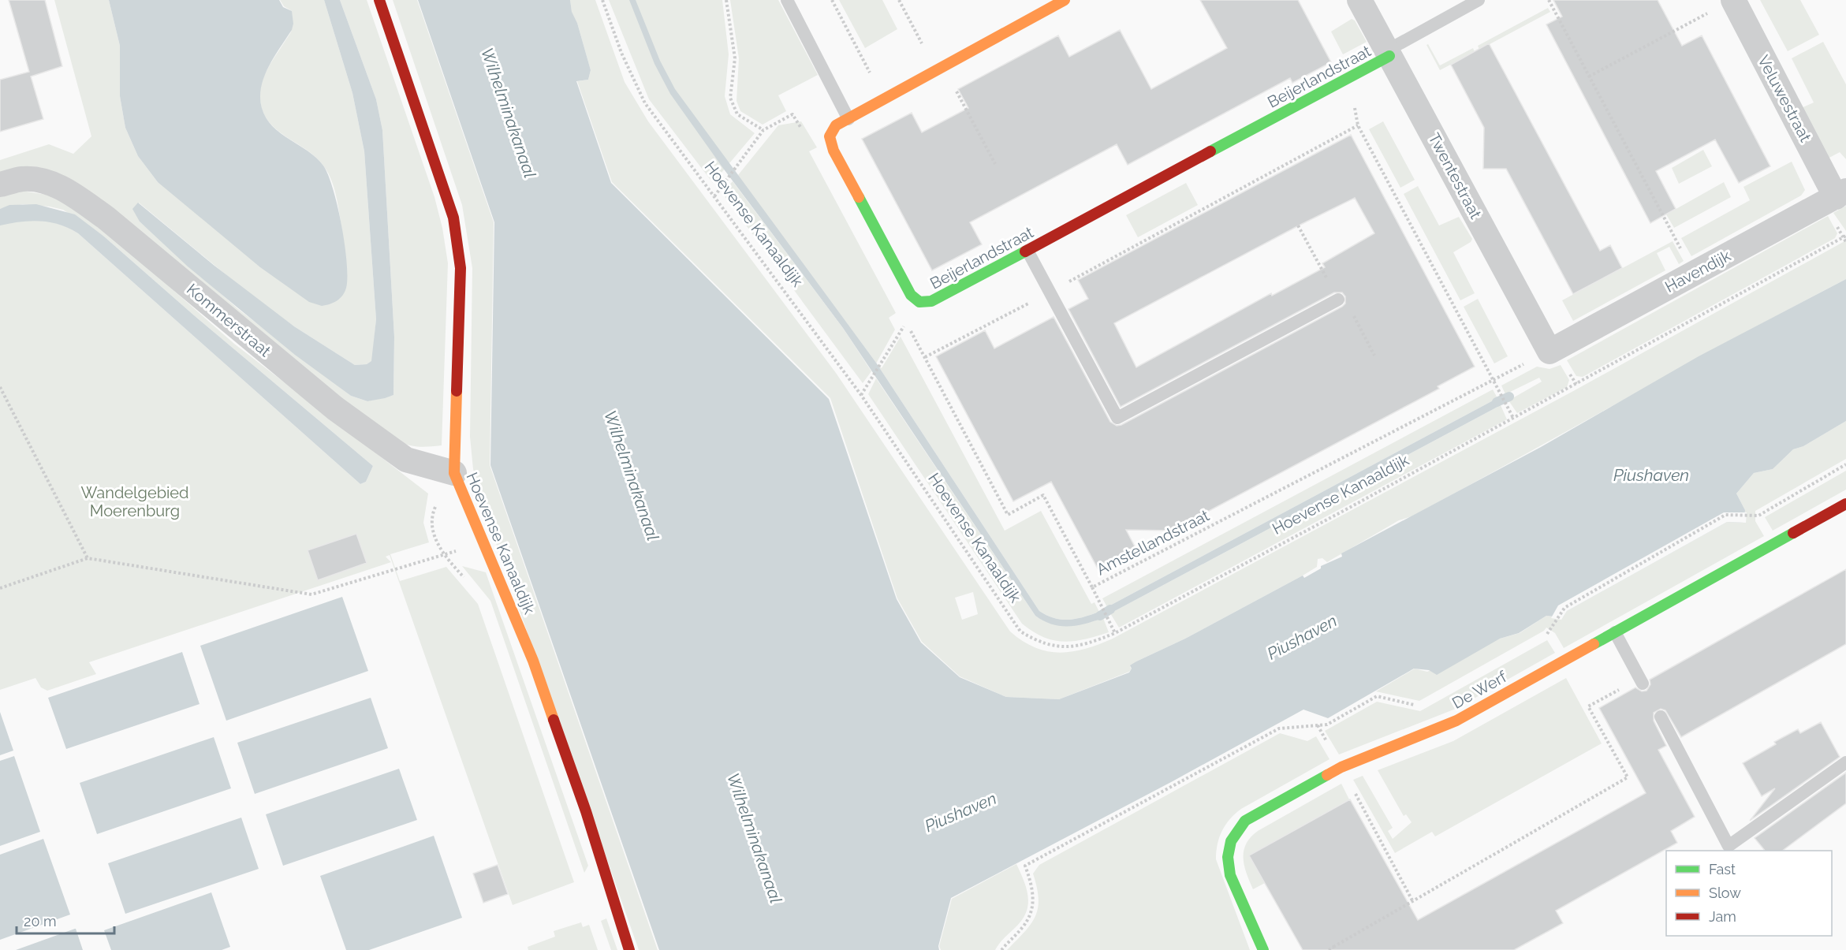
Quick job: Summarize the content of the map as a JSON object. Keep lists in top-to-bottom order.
{
  "streets": {
    "street": [
      "Beijerlandstraat",
      "Veluwestraat",
      "Twentestraat",
      "Hoevense Kanaaldijk",
      "Havendijk",
      "Kommerstraat",
      "De Werf"
    ],
    "path": ["Amstellandstraat"]
  },
  "crossings": [
    ["Beijerlandstraat", "Twentestraat"],
    ["Veluwestraat", "Havendijk"],
    ["Twentestraat", "Havendijk"],
    ["Hoevense Kanaaldijk", "Kommerstraat"],
    ["Hoevense Kanaaldijk", "Amstellandstraat"]
  ],
  "water": ["Wilhelminakanaal", "Piushaven"],
  "parks": ["Wandelgebied Moerenburg"],
  "legend": ["Fast", "Slow", "Jam"],
  "scale_bar": "20 m"
}
